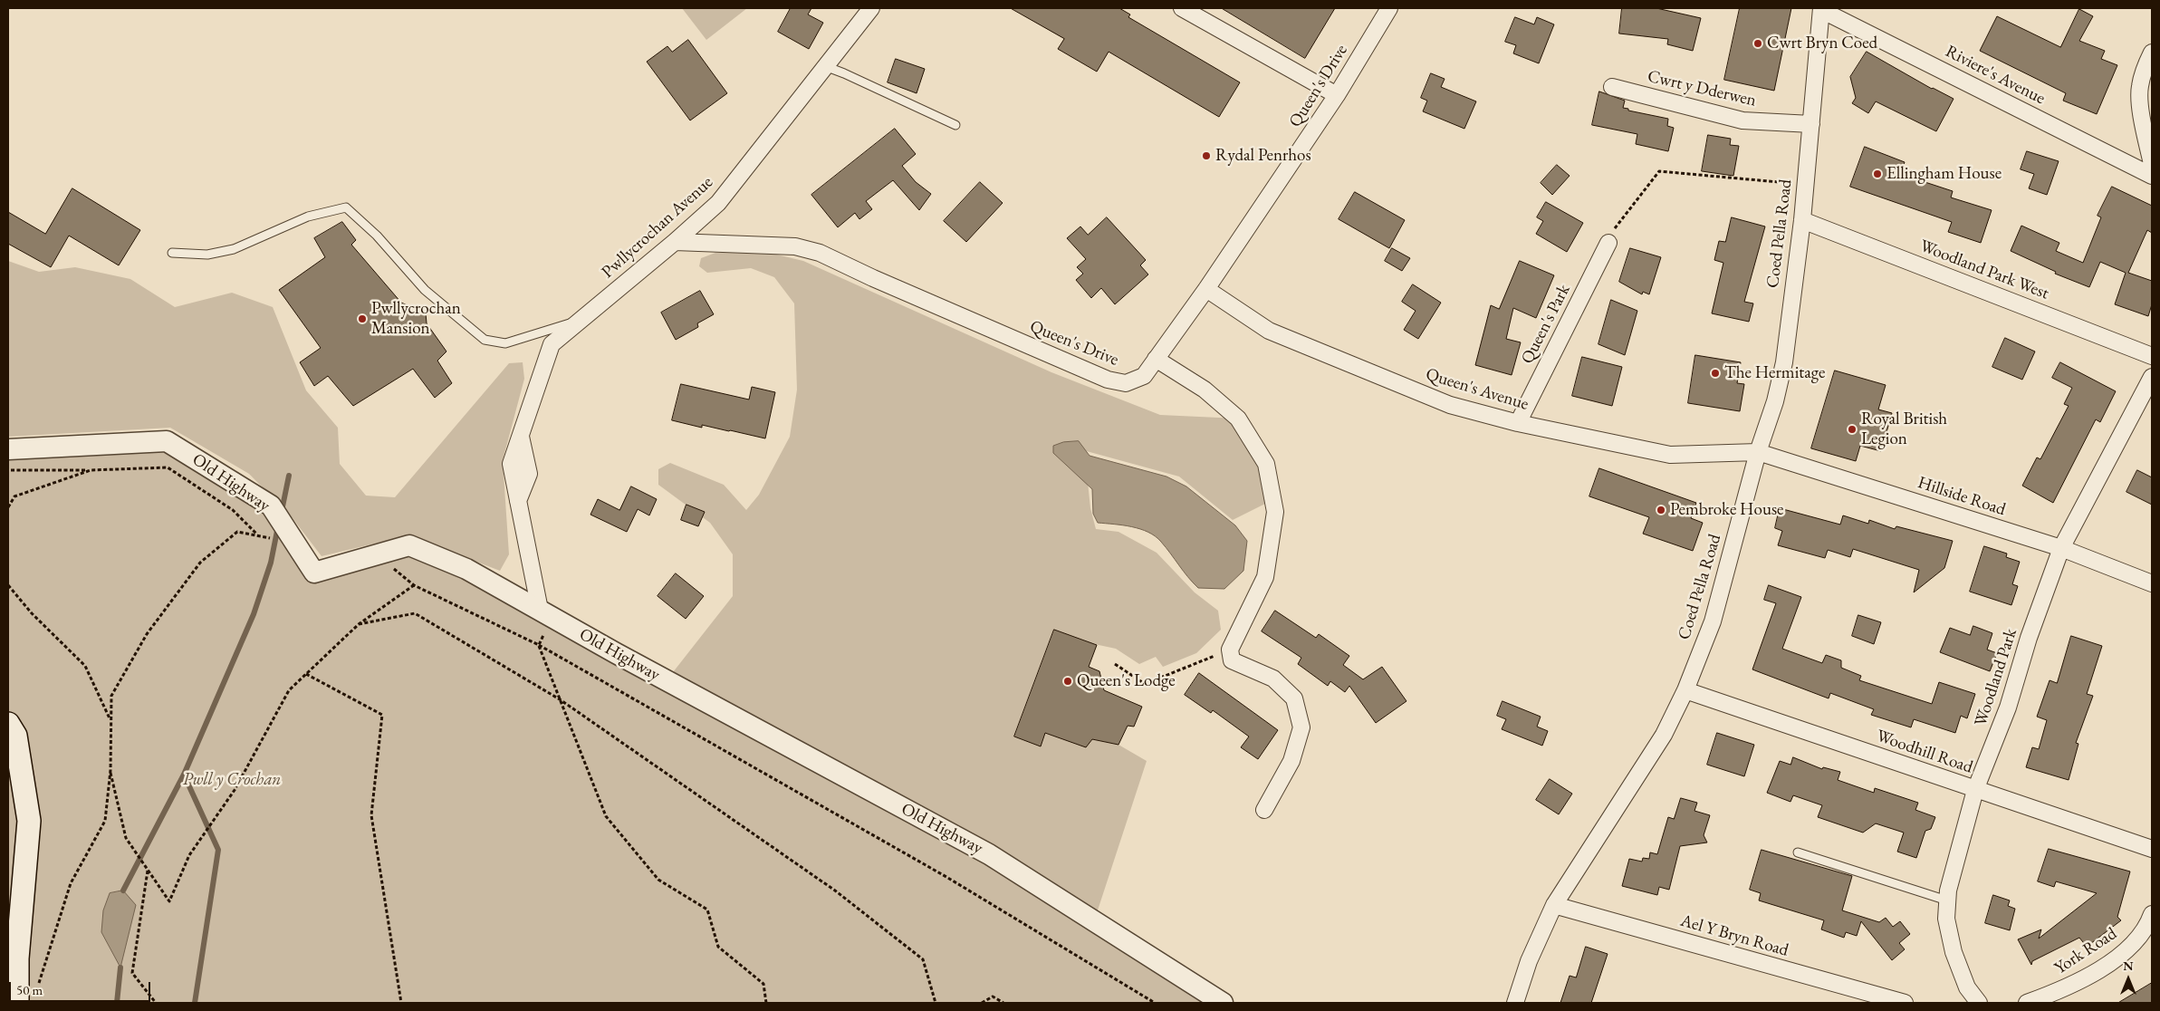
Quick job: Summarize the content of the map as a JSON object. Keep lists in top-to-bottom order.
{
  "streets": {
    "street": [
      "Riviere's Avenue",
      "Queen's Drive",
      "Cwrt y Dderwen",
      "Pwllycrochan Avenue",
      "Coed Pella Road",
      "Woodland Park West",
      "Queen's Park",
      "Queen's Avenue",
      "Old Highway",
      "Hillside Road",
      "Woodland Park",
      "Woodhill Road",
      "Ael Y Bryn Road",
      "York Road"
    ]
  },
  "crossings": [
    ["Riviere's Avenue", "Coed Pella Road"],
    ["Queen's Drive", "Pwllycrochan Avenue"],
    ["Queen's Drive", "Queen's Avenue"],
    ["Cwrt y Dderwen", "Coed Pella Road"],
    ["Pwllycrochan Avenue", "Old Highway"],
    ["Coed Pella Road", "Woodland Park West"],
    ["Coed Pella Road", "Queen's Avenue"],
    ["Coed Pella Road", "Hillside Road"],
    ["Coed Pella Road", "Woodhill Road"],
    ["Coed Pella Road", "Ael Y Bryn Road"],
    ["Queen's Park", "Queen's Avenue"],
    ["Queen's Avenue", "Hillside Road"],
    ["Hillside Road", "Woodland Park"],
    ["Woodland Park", "Woodhill Road"]
  ],
  "parks": ["Pwll y Crochan"],
  "places": [
    "Cwrt Bryn Coed",
    "Rydal Penrhos",
    "Ellingham House",
    "Pwllycrochan Mansion",
    "The Hermitage",
    "Royal British Legion",
    "Pembroke House",
    "Queen's Lodge"
  ],
  "scale_bar": "50 m",
  "north": "top"
}
